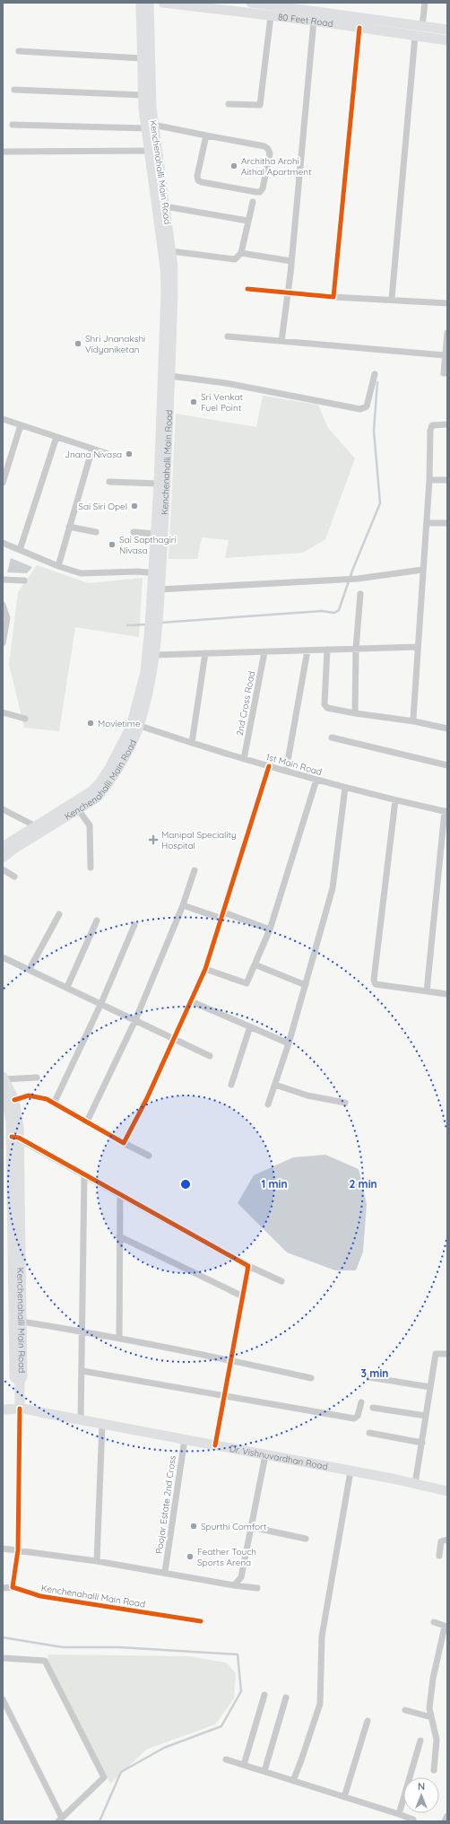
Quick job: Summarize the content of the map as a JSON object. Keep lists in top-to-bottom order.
{
  "streets": {
    "main road": ["80 Feet Road", "Kenchenahalli Main Road", "Dr. Vishnuvardhan Road"],
    "street": ["2nd Cross Road", "1st Main Road", "Poojar Estate 2nd Cross"]
  },
  "crossings": [
    ["Kenchenahalli Main Road", "1st Main Road"],
    ["2nd Cross Road", "1st Main Road"],
    ["Dr. Vishnuvardhan Road", "Poojar Estate 2nd Cross"]
  ],
  "places": {
    "other": [
      "Architha Arohi Aithal Apartment",
      "Shri Jnanakshi Vidyaniketan",
      "Sri Venkat Fuel Point",
      "Jnana Nivasa",
      "Sai Siri Opel",
      "Sai Sapthagiri Nivasa",
      "Movietime",
      "Spurthi Comfort",
      "Feather Touch Sports Arena"
    ],
    "health": ["Manipal Speciality Hospital"]
  },
  "north": "top",
  "rings": ["1 min", "2 min", "3 min"]
}
